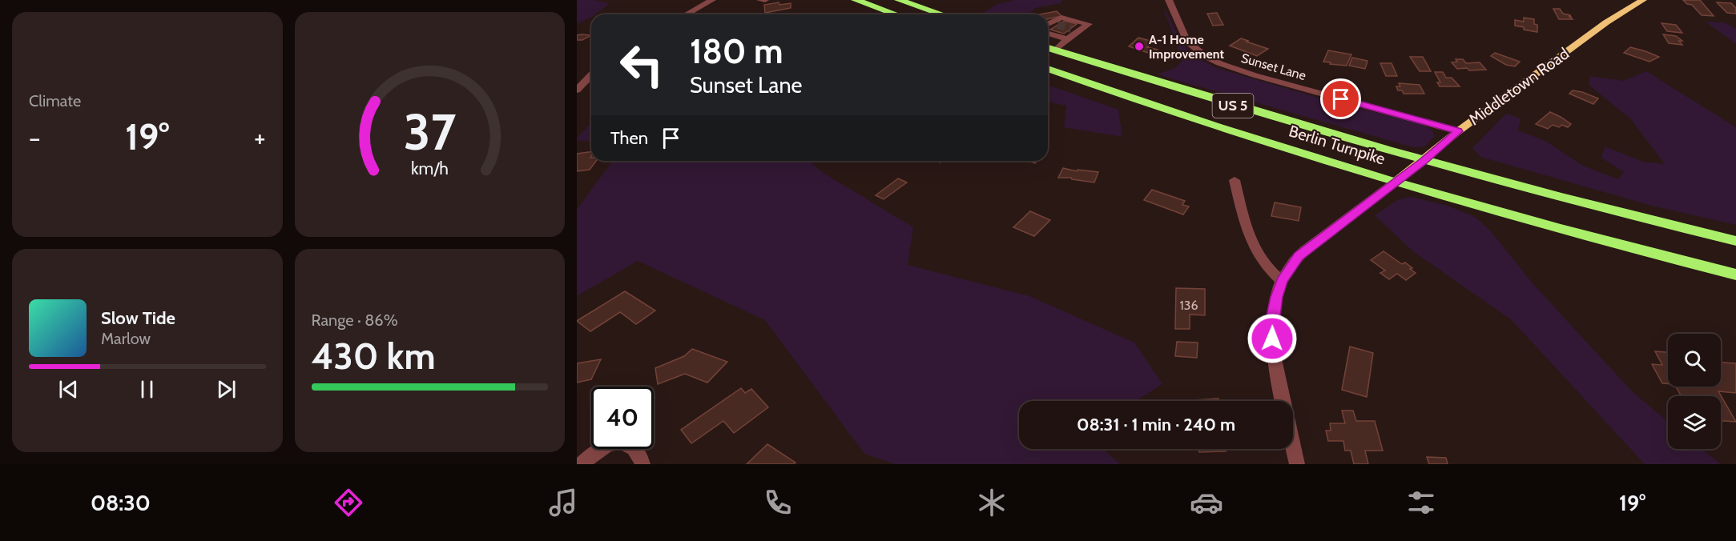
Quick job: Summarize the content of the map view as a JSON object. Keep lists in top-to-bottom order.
{
  "streets": {
    "highway": ["US 5", "Berlin Turnpike"],
    "main road": ["Middletown Road"],
    "street": ["Sunset Lane"]
  },
  "crossings": [
    ["Sunset Lane", "Middletown Road"],
    ["Middletown Road", "Berlin Turnpike"]
  ],
  "places": ["A-1 Home Improvement"],
  "house_numbers": ["136"],
  "page": {
    "tile": [
      "Climate",
      ["Range · 86%", "430 km"]
    ],
    "turn": ["180 m", "Sunset Lane"],
    "then": "Then",
    "heat": ["−", "19°", "+"],
    "song": ["Slow Tide", "Marlow"],
    "limit": "40",
    "trip": "08:31 · 1 min · 240 m",
    "tabs": ["08:30", "19°"],
    "gauge": ["37", "km/h"]
  }
}
